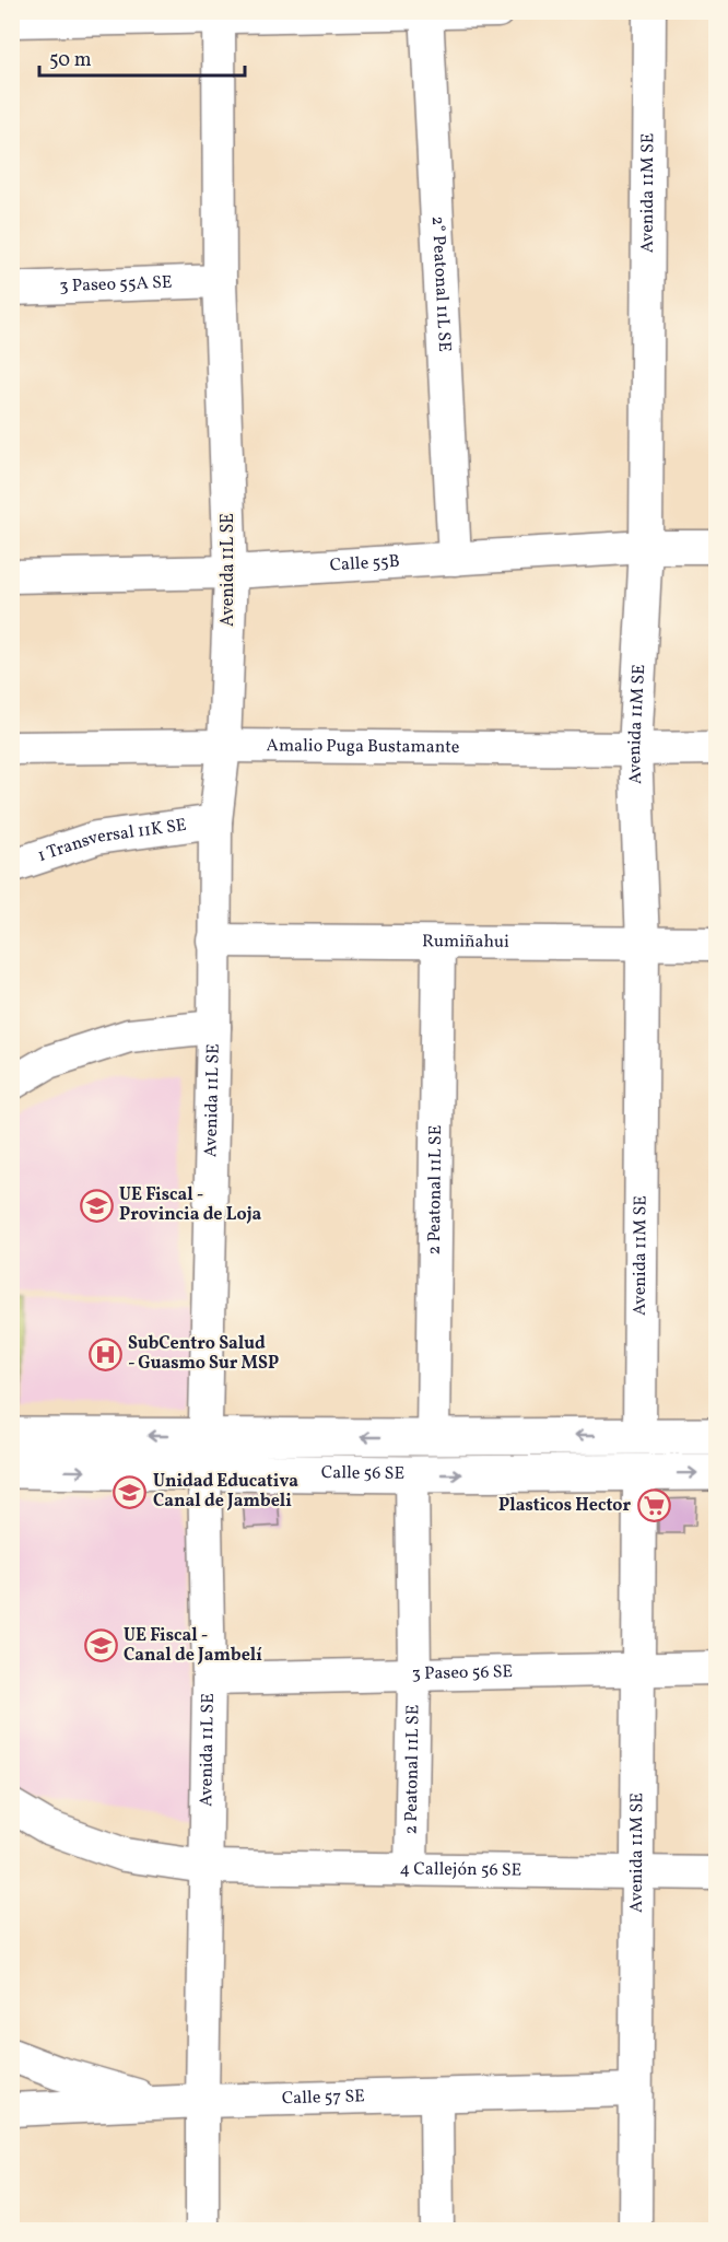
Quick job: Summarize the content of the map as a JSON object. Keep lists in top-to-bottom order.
{
  "streets": {
    "main road": ["Calle 56 SE"],
    "street": [
      "Avenida 11M SE",
      "3 Paseo 55A SE",
      "2° Peatonal 11L SE",
      "Calle 55B",
      "Avenida 11L SE",
      "Amalio Puga Bustamante",
      "1 Transversal 11K SE",
      "Rumiñahui",
      "2 Peatonal 11L SE",
      "3 Paseo 56 SE",
      "4 Callejón 56 SE",
      "Calle 57 SE"
    ]
  },
  "crossings": [
    ["Avenida 11M SE", "Calle 55B"],
    ["Avenida 11M SE", "Amalio Puga Bustamante"],
    ["Avenida 11M SE", "Rumiñahui"],
    ["Avenida 11M SE", "Calle 56 SE"],
    ["Avenida 11M SE", "3 Paseo 56 SE"],
    ["Avenida 11M SE", "4 Callejón 56 SE"],
    ["Avenida 11M SE", "Calle 57 SE"],
    ["3 Paseo 55A SE", "Avenida 11L SE"],
    ["2° Peatonal 11L SE", "Calle 55B"],
    ["Calle 55B", "Avenida 11L SE"],
    ["Avenida 11L SE", "Amalio Puga Bustamante"],
    ["Avenida 11L SE", "1 Transversal 11K SE"],
    ["Avenida 11L SE", "Rumiñahui"],
    ["Avenida 11L SE", "Calle 56 SE"],
    ["Avenida 11L SE", "3 Paseo 56 SE"],
    ["Avenida 11L SE", "4 Callejón 56 SE"],
    ["Avenida 11L SE", "Calle 57 SE"],
    ["Rumiñahui", "2 Peatonal 11L SE"],
    ["2 Peatonal 11L SE", "Calle 56 SE"],
    ["2 Peatonal 11L SE", "3 Paseo 56 SE"],
    ["2 Peatonal 11L SE", "4 Callejón 56 SE"]
  ],
  "places": {
    "school or university": ["UE Fiscal - Provincia de Loja", "Unidad Educativa Canal de Jambeli", "UE Fiscal - Canal de Jambelí"],
    "hospital": ["SubCentro Salud - Guasmo Sur MSP"],
    "supermarket": ["Plasticos Hector"]
  },
  "scale_bar": "50 m"
}
